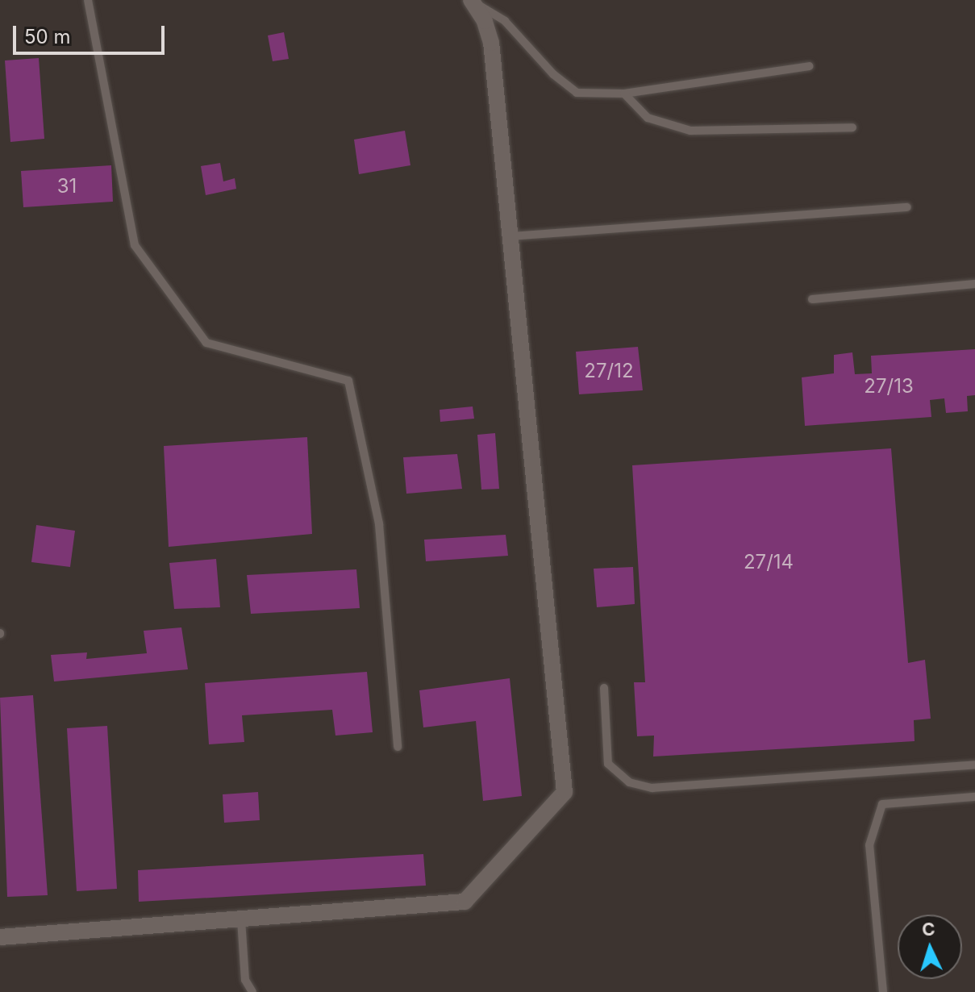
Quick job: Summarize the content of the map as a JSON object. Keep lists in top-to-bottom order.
{
  "house_numbers": [
    "31",
    "27/12",
    "27/13",
    "27/14"
  ],
  "scale_bar": "50 m",
  "north": "top"
}
